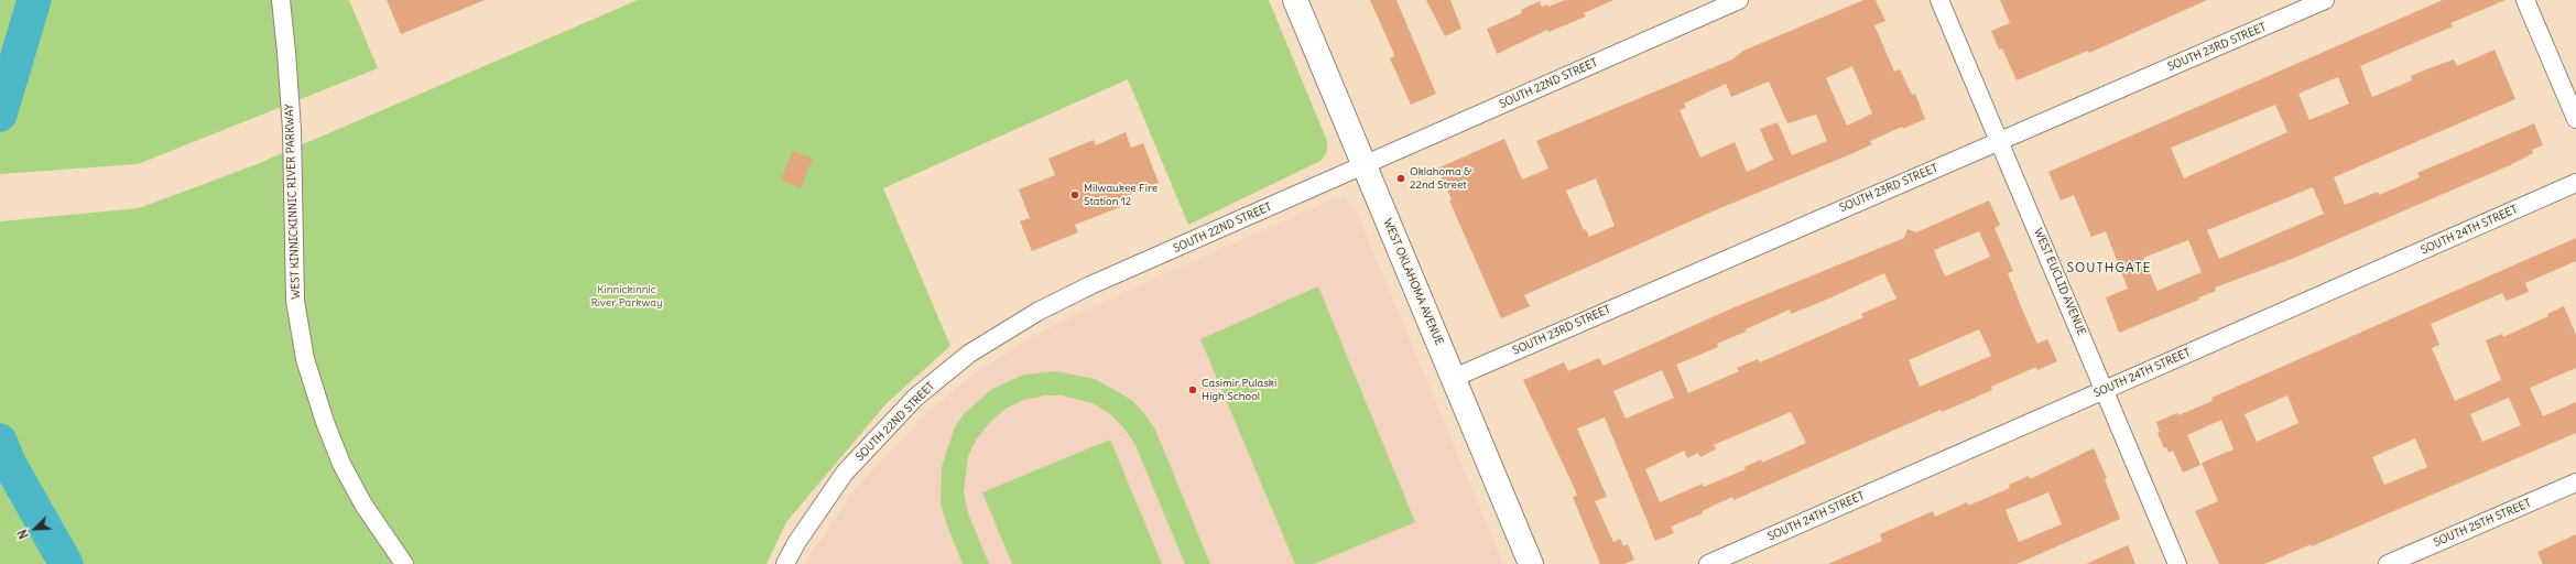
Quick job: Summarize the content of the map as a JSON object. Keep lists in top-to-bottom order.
{
  "streets": {
    "main road": ["WEST OKLAHOMA AVENUE"],
    "street": [
      "SOUTH 23RD STREET",
      "SOUTH 22ND STREET",
      "WEST KINNICKINNIC RIVER PARKWAY",
      "SOUTH 24TH STREET",
      "WEST EUCLID AVENUE",
      "SOUTH 25TH STREET"
    ]
  },
  "crossings": [
    ["SOUTH 23RD STREET", "WEST OKLAHOMA AVENUE"],
    ["SOUTH 23RD STREET", "WEST EUCLID AVENUE"],
    ["SOUTH 22ND STREET", "WEST OKLAHOMA AVENUE"],
    ["SOUTH 24TH STREET", "WEST EUCLID AVENUE"]
  ],
  "districts": ["SOUTHGATE"],
  "parks": ["Kinnickinnic River Parkway"],
  "places": ["Oklahoma & 22nd Street", "Milwaukee Fire Station 12", "Casimir Pulaski High School"],
  "north": "bottom left"
}
